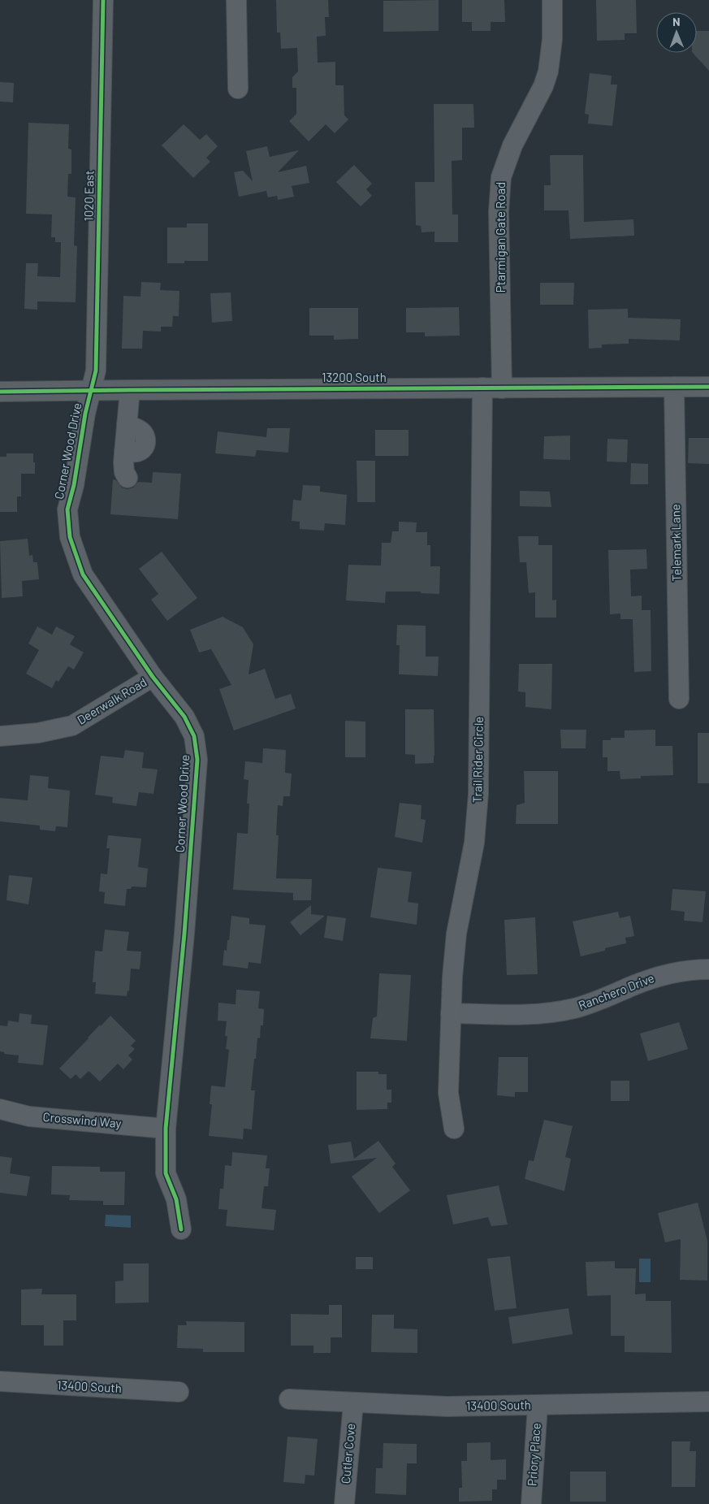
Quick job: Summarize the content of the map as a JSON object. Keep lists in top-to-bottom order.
{
  "streets": {
    "street": [
      "1020 East",
      "Ptarmigan Gate Road",
      "13200 South",
      "Corner Wood Drive",
      "Telemark Lane",
      "Deerwalk Road",
      "Trail Rider Circle",
      "Ranchero Drive",
      "Crosswind Way",
      "13400 South",
      "Cutler Cove",
      "Priory Place"
    ]
  },
  "crossings": [
    ["1020 East", "13200 South"],
    ["1020 East", "Corner Wood Drive"],
    ["Ptarmigan Gate Road", "13200 South"],
    ["13200 South", "Corner Wood Drive"],
    ["13200 South", "Telemark Lane"],
    ["13200 South", "Trail Rider Circle"],
    ["Corner Wood Drive", "Deerwalk Road"],
    ["Corner Wood Drive", "Crosswind Way"],
    ["Trail Rider Circle", "Ranchero Drive"],
    ["13400 South", "Cutler Cove"],
    ["13400 South", "Priory Place"]
  ],
  "north": "top"
}
